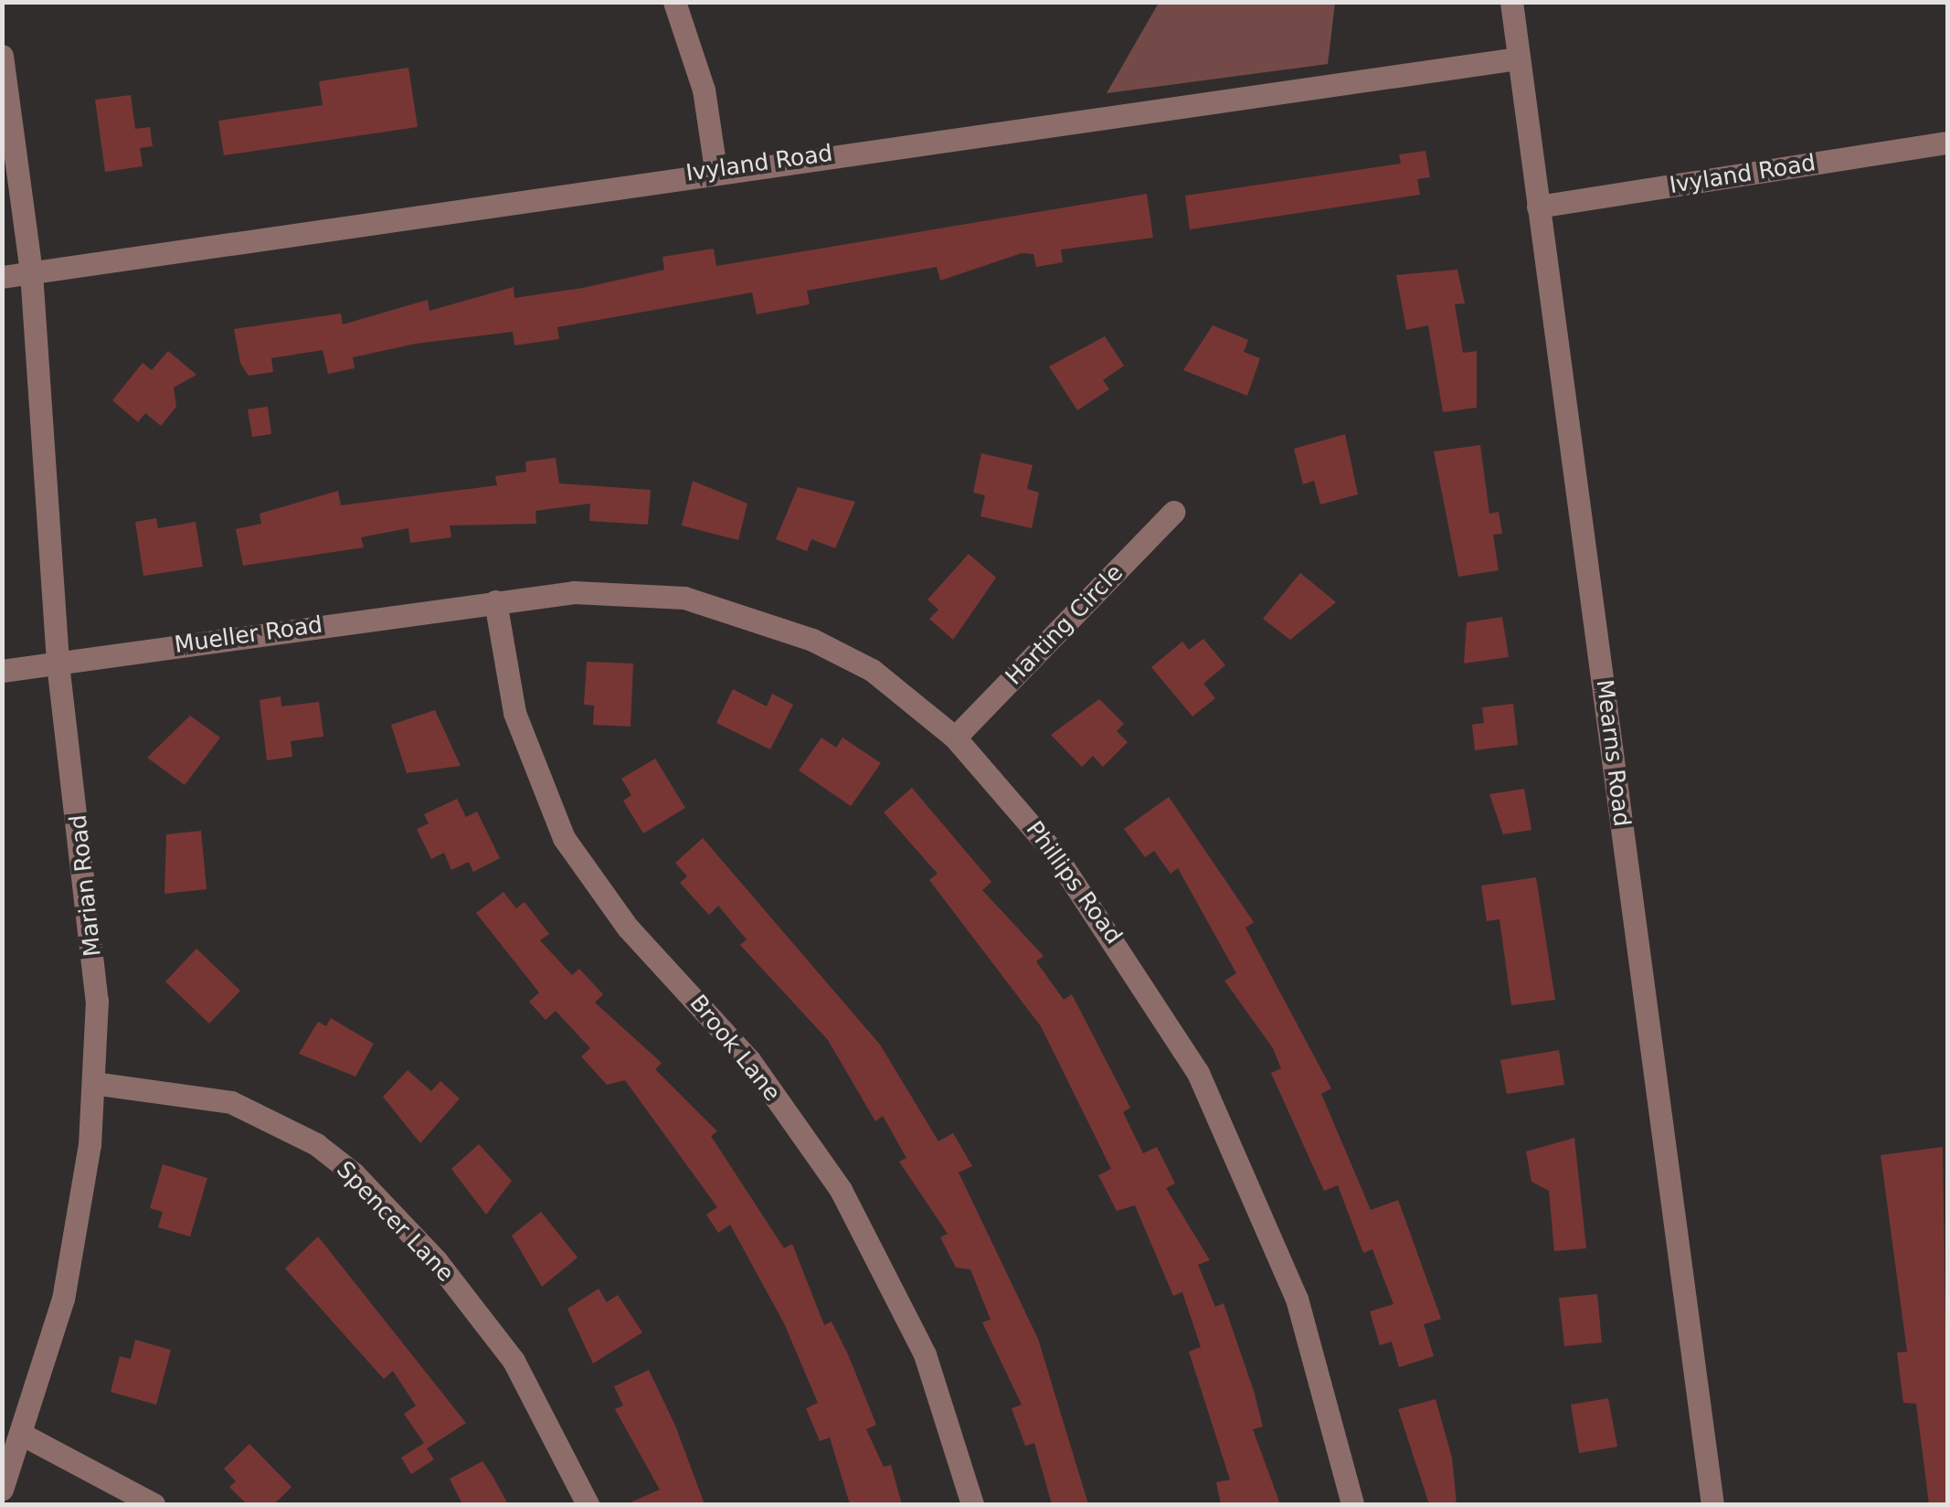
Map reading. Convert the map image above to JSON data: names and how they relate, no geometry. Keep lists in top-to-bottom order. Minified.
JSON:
{"streets":{"street":["Ivyland Road","Harting Circle","Mueller Road","Mearns Road","Phillips Road","Marian Road","Brook Lane","Spencer Lane"]},"crossings":[["Ivyland Road","Mearns Road"],["Ivyland Road","Marian Road"],["Harting Circle","Phillips Road"],["Mueller Road","Phillips Road"],["Mueller Road","Marian Road"],["Mueller Road","Brook Lane"],["Phillips Road","Brook Lane"],["Marian Road","Spencer Lane"]]}
